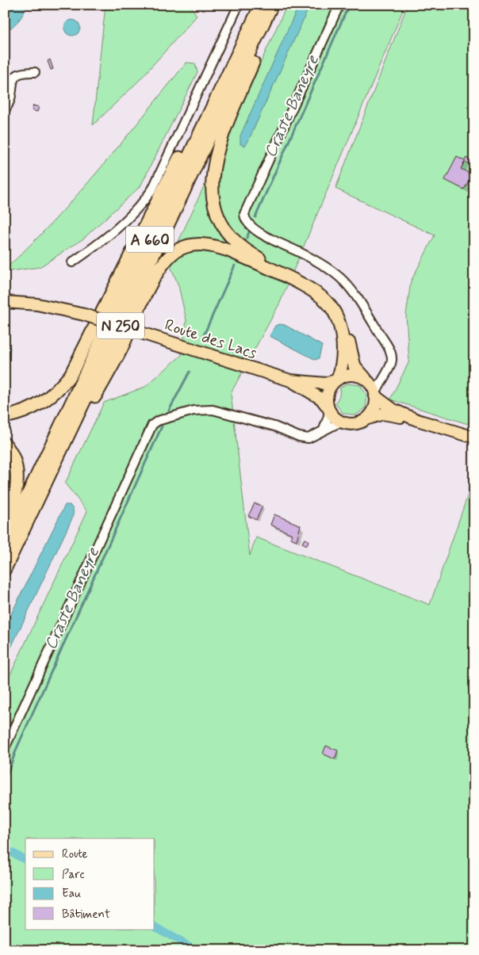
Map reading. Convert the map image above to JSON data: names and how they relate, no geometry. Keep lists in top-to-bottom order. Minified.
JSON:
{"streets":{"highway":["A 660","N 250"],"main road":["Route des Lacs"]},"water":["Craste Baneyre"],"legend":["Route","Parc","Eau","Bâtiment"]}
